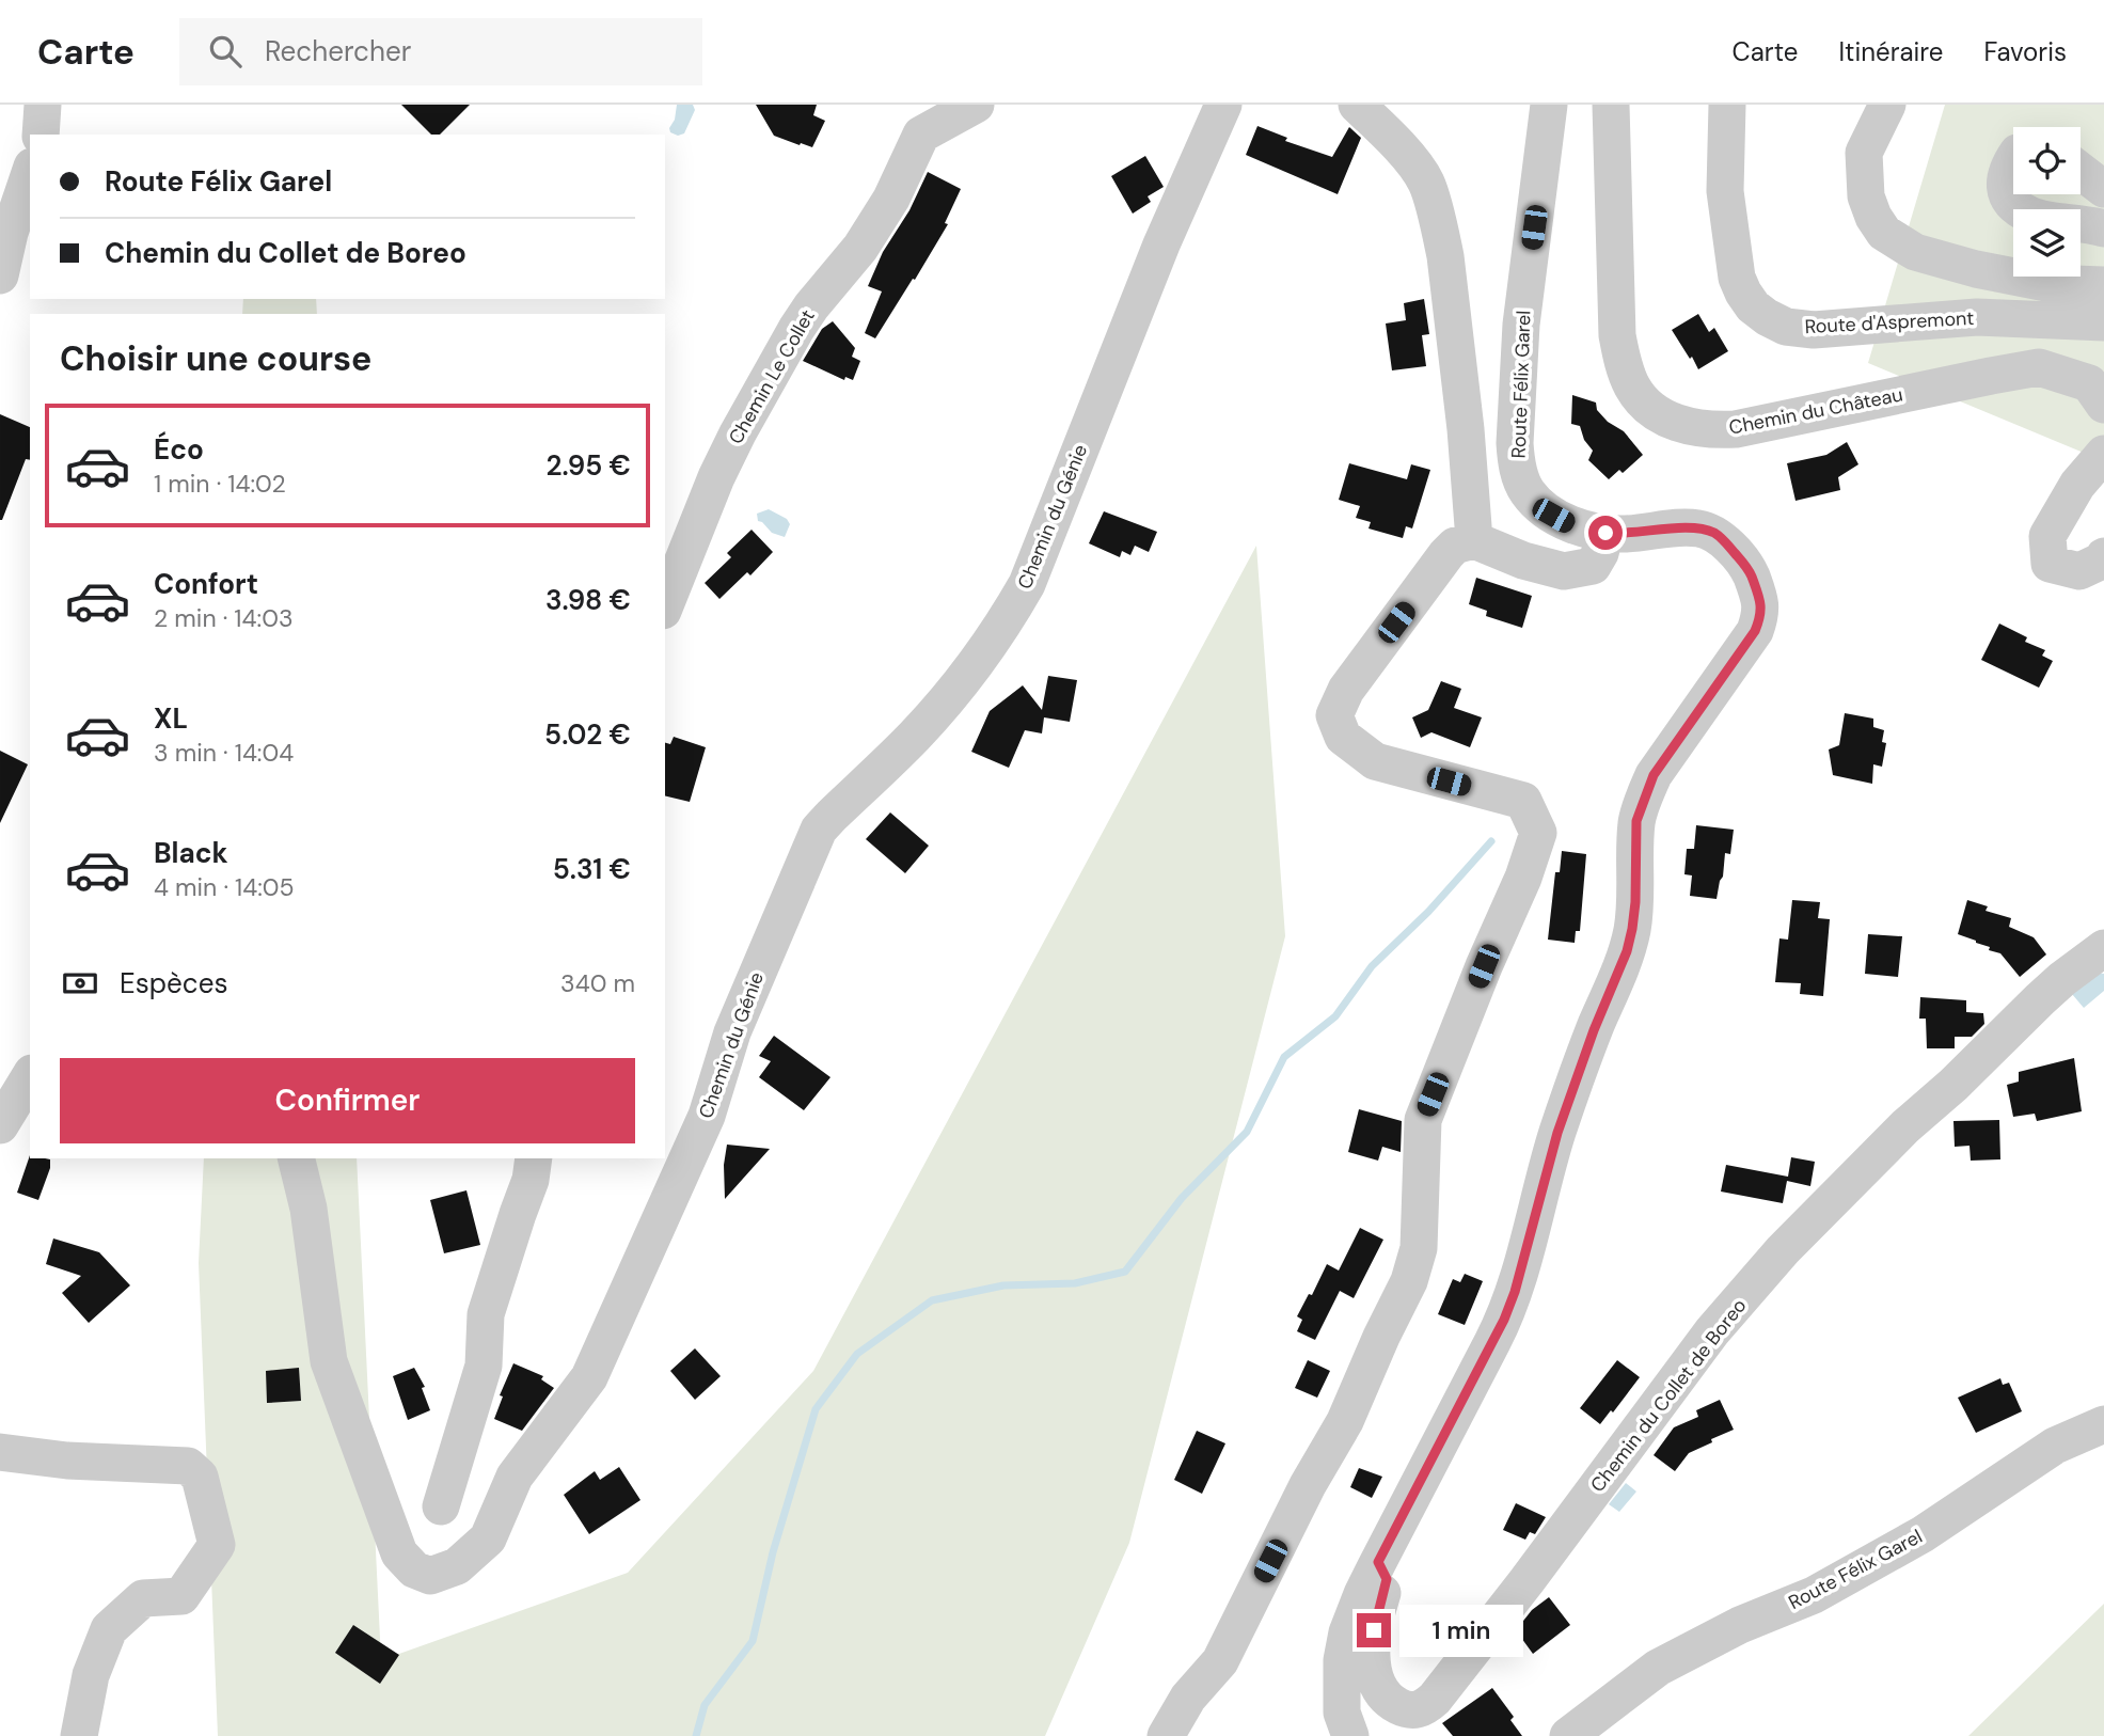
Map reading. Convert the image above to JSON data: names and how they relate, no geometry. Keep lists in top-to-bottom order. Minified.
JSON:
{"streets":{"street":["Route d'Aspremont","Chemin Le Collet","Route Félix Garel","Chemin du Château","Chemin du Génie","Chemin du Collet de Boreo"]},"crossings":[["Route Félix Garel","Chemin du Collet de Boreo"]],"page":{"header":"Carte","search":"Rechercher","nav":["Carte","Itinéraire","Favoris"],"banner":["Route Félix Garel","Chemin du Collet de Boreo"],"heading":"Choisir une course","list":[{"name":"Éco","note":"1 min · 14:02","value":"2.95 €"},{"name":"Confort","note":"2 min · 14:03","value":"3.98 €"},{"name":"XL","note":"3 min · 14:04","value":"5.02 €"},{"name":"Black","note":"4 min · 14:05","value":"5.31 €"}],"pay":["Espèces","340 m"],"buttons":"Confirmer","bubble":"1 min"}}
